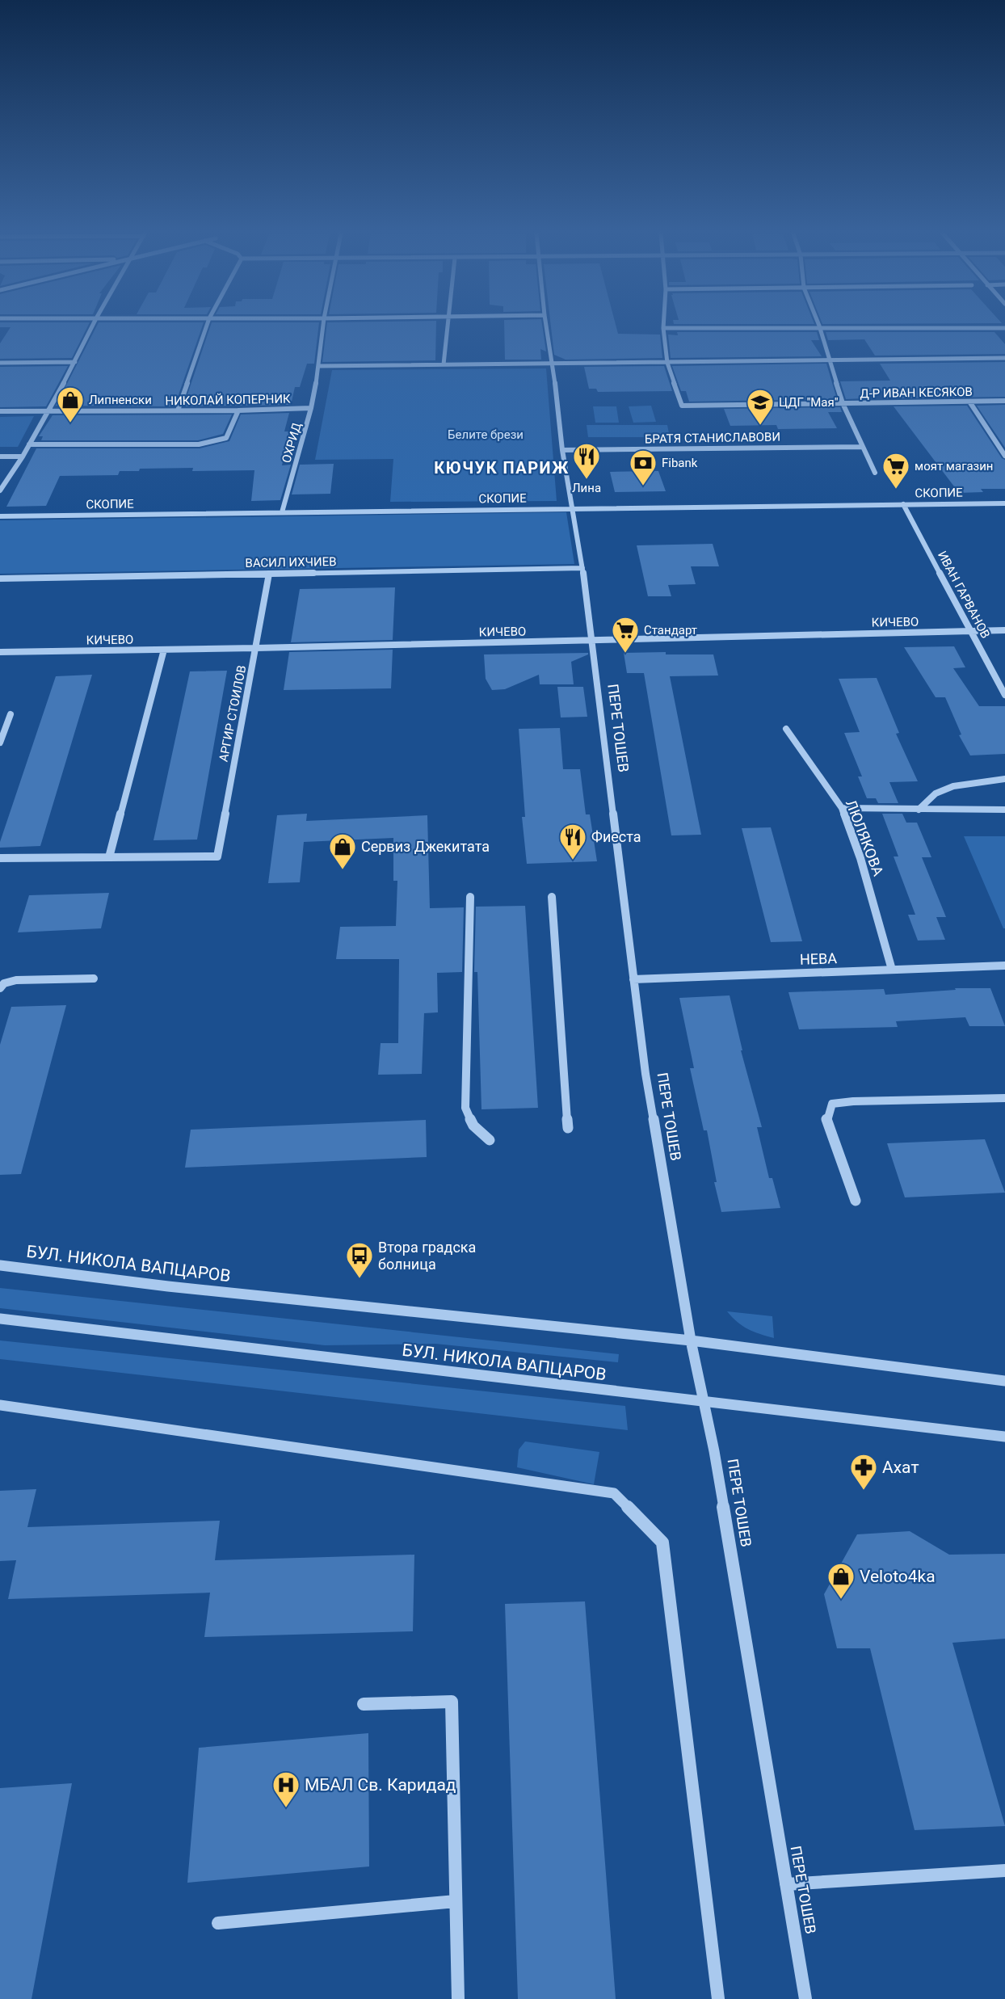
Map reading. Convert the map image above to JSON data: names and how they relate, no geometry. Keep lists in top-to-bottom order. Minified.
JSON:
{"streets":{"street":["Д-Р ИВАН КЕСЯКОВ","НИКОЛАЙ КОПЕРНИК","БРАТЯ СТАНИСЛАВОВИ","ОХРИД","СКОПИЕ","ВАСИЛ ИХЧИЕВ","ИВАН ГАРВАНОВ","КИЧЕВО","АРГИР СТОИЛОВ","ПЕРЕ ТОШЕВ","ЛЮЛЯКОВА","НЕВА","БУЛ. НИКОЛА ВАПЦАРОВ"]},"crossings":[["НИКОЛАЙ КОПЕРНИК","ОХРИД"],["БРАТЯ СТАНИСЛАВОВИ","ПЕРЕ ТОШЕВ"],["ОХРИД","СКОПИЕ"],["СКОПИЕ","ИВАН ГАРВАНОВ"],["СКОПИЕ","ПЕРЕ ТОШЕВ"],["ВАСИЛ ИХЧИЕВ","АРГИР СТОИЛОВ"],["ВАСИЛ ИХЧИЕВ","ПЕРЕ ТОШЕВ"],["ИВАН ГАРВАНОВ","КИЧЕВО"],["КИЧЕВО","АРГИР СТОИЛОВ"],["КИЧЕВО","ПЕРЕ ТОШЕВ"],["ПЕРЕ ТОШЕВ","НЕВА"],["ПЕРЕ ТОШЕВ","БУЛ. НИКОЛА ВАПЦАРОВ"],["ЛЮЛЯКОВА","НЕВА"]],"districts":["КЮЧУК ПАРИЖ"],"parks":["Белите брези"],"places":{"shop":["Липненски","Сервиз Джекитата","Veloto4ka"],"school or university":["ЦДГ \"Мая\""],"restaurant":["Лина","Фиеста"],"bank":["Fibank"],"supermarket":["моят магазин","Стандарт"],"bus stop":["Втора градска болница"],"pharmacy":["Ахат"],"hospital":["МБАЛ Св. Каридад"]}}
